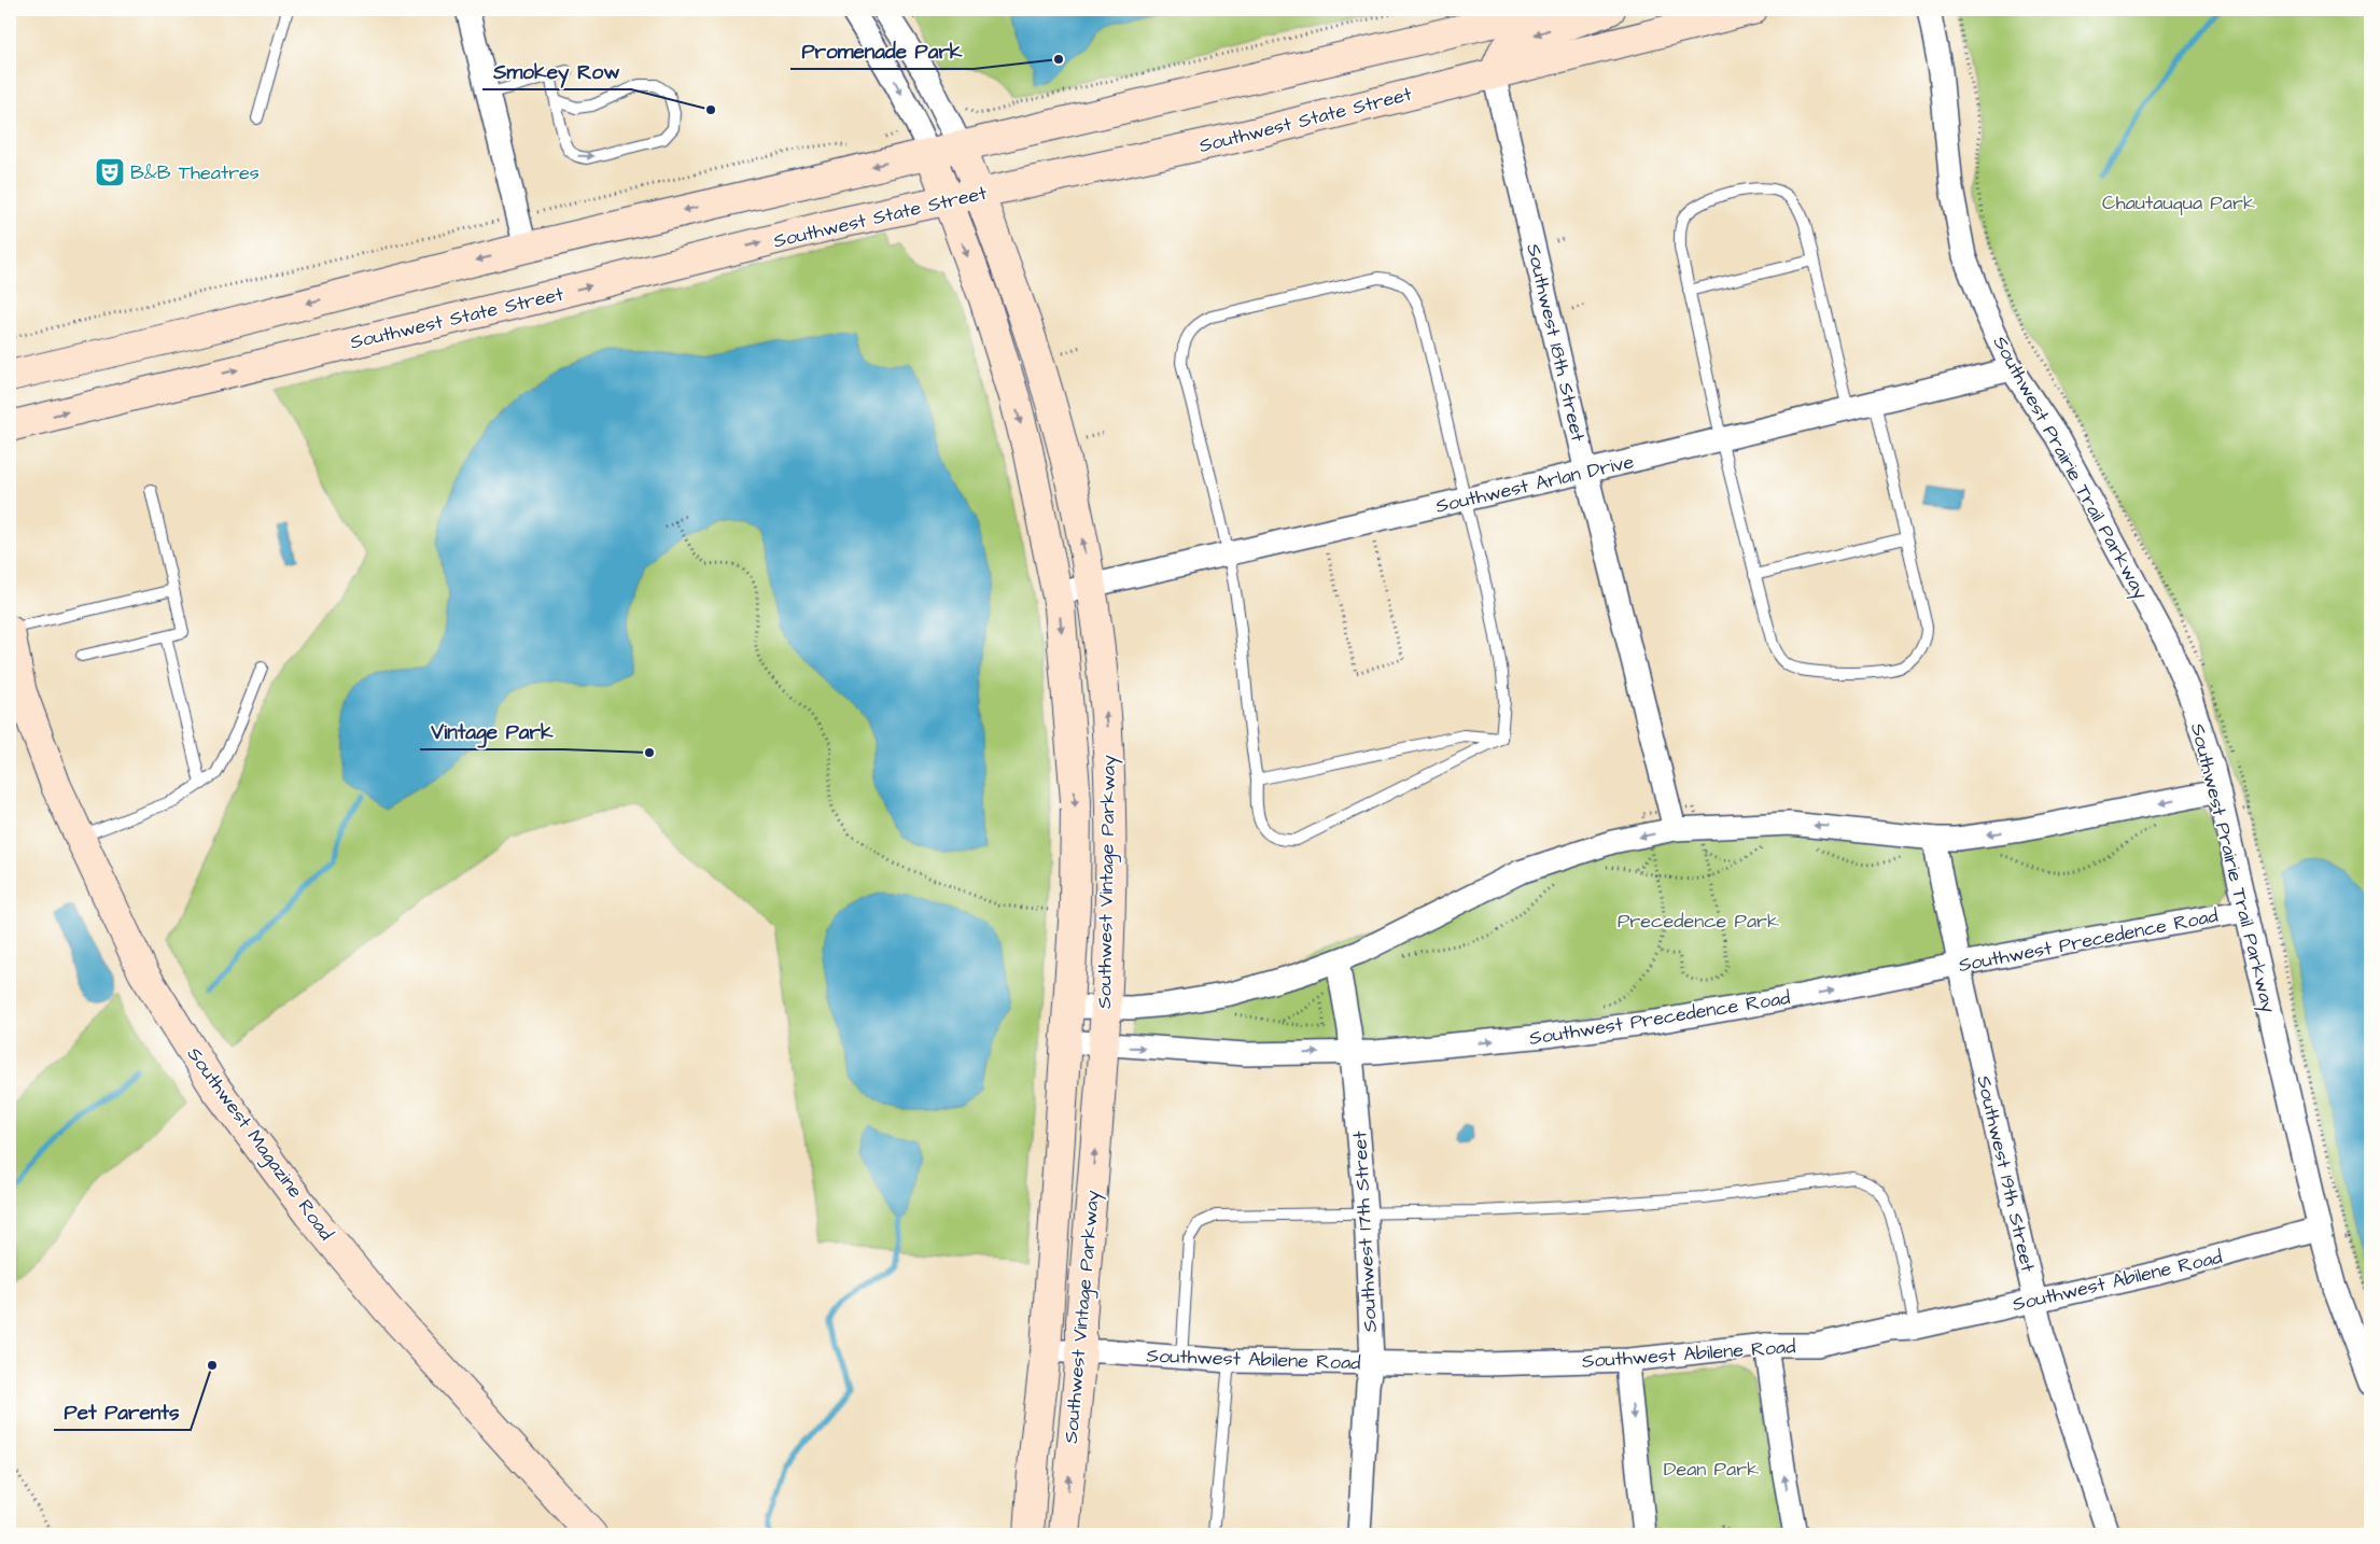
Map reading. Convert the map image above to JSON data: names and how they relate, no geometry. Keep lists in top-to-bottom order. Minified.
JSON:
{"streets":{"street":["Southwest State Street","Southwest 18th Street","Southwest Prairie Trail Parkway","Southwest Arlan Drive","Southwest Vintage Parkway","Southwest Precedence Road","Southwest Magazine Road","Southwest 19th Street","Southwest 17th Street","Southwest Abilene Road"]},"crossings":[["Southwest State Street","Southwest 18th Street"],["Southwest State Street","Southwest Vintage Parkway"],["Southwest 18th Street","Southwest Arlan Drive"],["Southwest Prairie Trail Parkway","Southwest Arlan Drive"],["Southwest Prairie Trail Parkway","Southwest Precedence Road"],["Southwest Prairie Trail Parkway","Southwest Abilene Road"],["Southwest Arlan Drive","Southwest Vintage Parkway"],["Southwest Vintage Parkway","Southwest Precedence Road"],["Southwest Vintage Parkway","Southwest Abilene Road"],["Southwest Precedence Road","Southwest 19th Street"],["Southwest Precedence Road","Southwest 17th Street"],["Southwest 19th Street","Southwest Abilene Road"],["Southwest 17th Street","Southwest Abilene Road"]],"parks":["Chautauqua Park","Precedence Park","Dean Park"],"places":{"other":["Promenade Park","Smokey Row","Vintage Park","Pet Parents"],"theatre":["B&B Theatres"]}}
